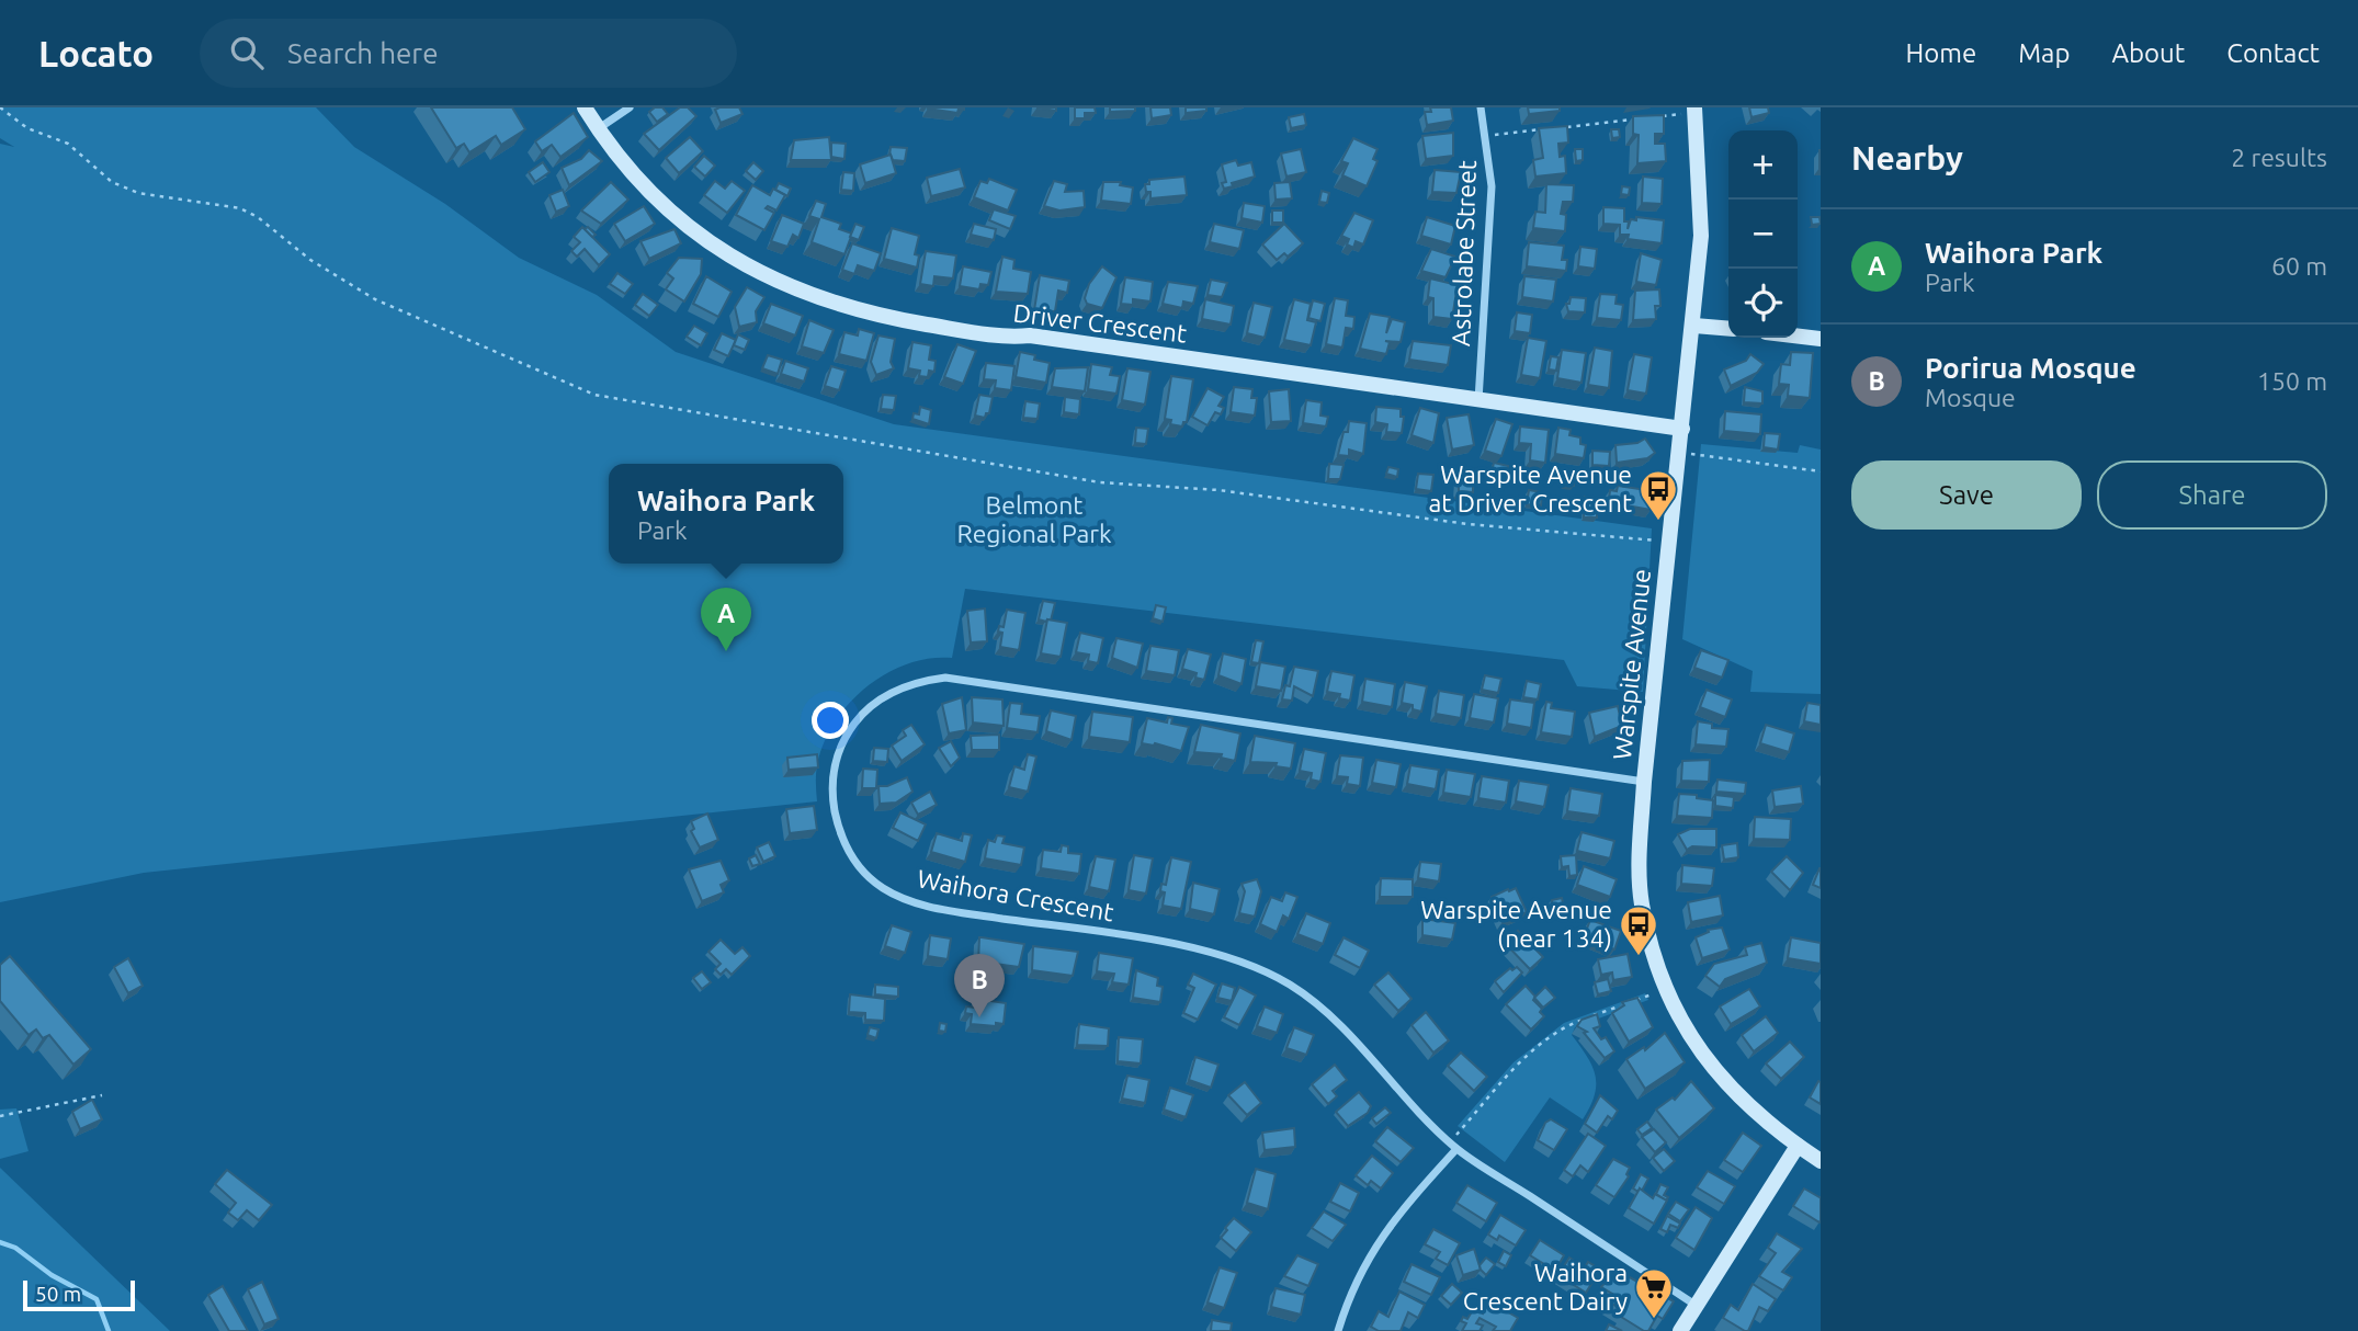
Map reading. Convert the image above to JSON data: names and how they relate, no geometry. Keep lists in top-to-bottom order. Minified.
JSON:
{"streets":{"street":["Astrolabe Street","Driver Crescent","Warspite Avenue","Waihora Crescent"]},"crossings":[["Astrolabe Street","Driver Crescent"],["Driver Crescent","Warspite Avenue"],["Warspite Avenue","Waihora Crescent"]],"parks":["Belmont Regional Park"],"places":{"bus stop":["Warspite Avenue at Driver Crescent","Warspite Avenue (near 134)"],"supermarket":["Waihora Crescent Dairy"]},"scale_bar":"50 m","page":{"header":"Locato","search":"Search here","nav":["Home","Map","About","Contact"],"heading":["Nearby","2 results"],"map_buttons":["+","−"],"list":[{"mark":"A","name":"Waihora Park","note":"Park","value":"60 m"},{"mark":"B","name":"Porirua Mosque","note":"Mosque","value":"150 m"}],"buttons":["Save","Share"],"popup":["Waihora Park","Park"],"pins":["A","B"],"scale":"50 m"}}
